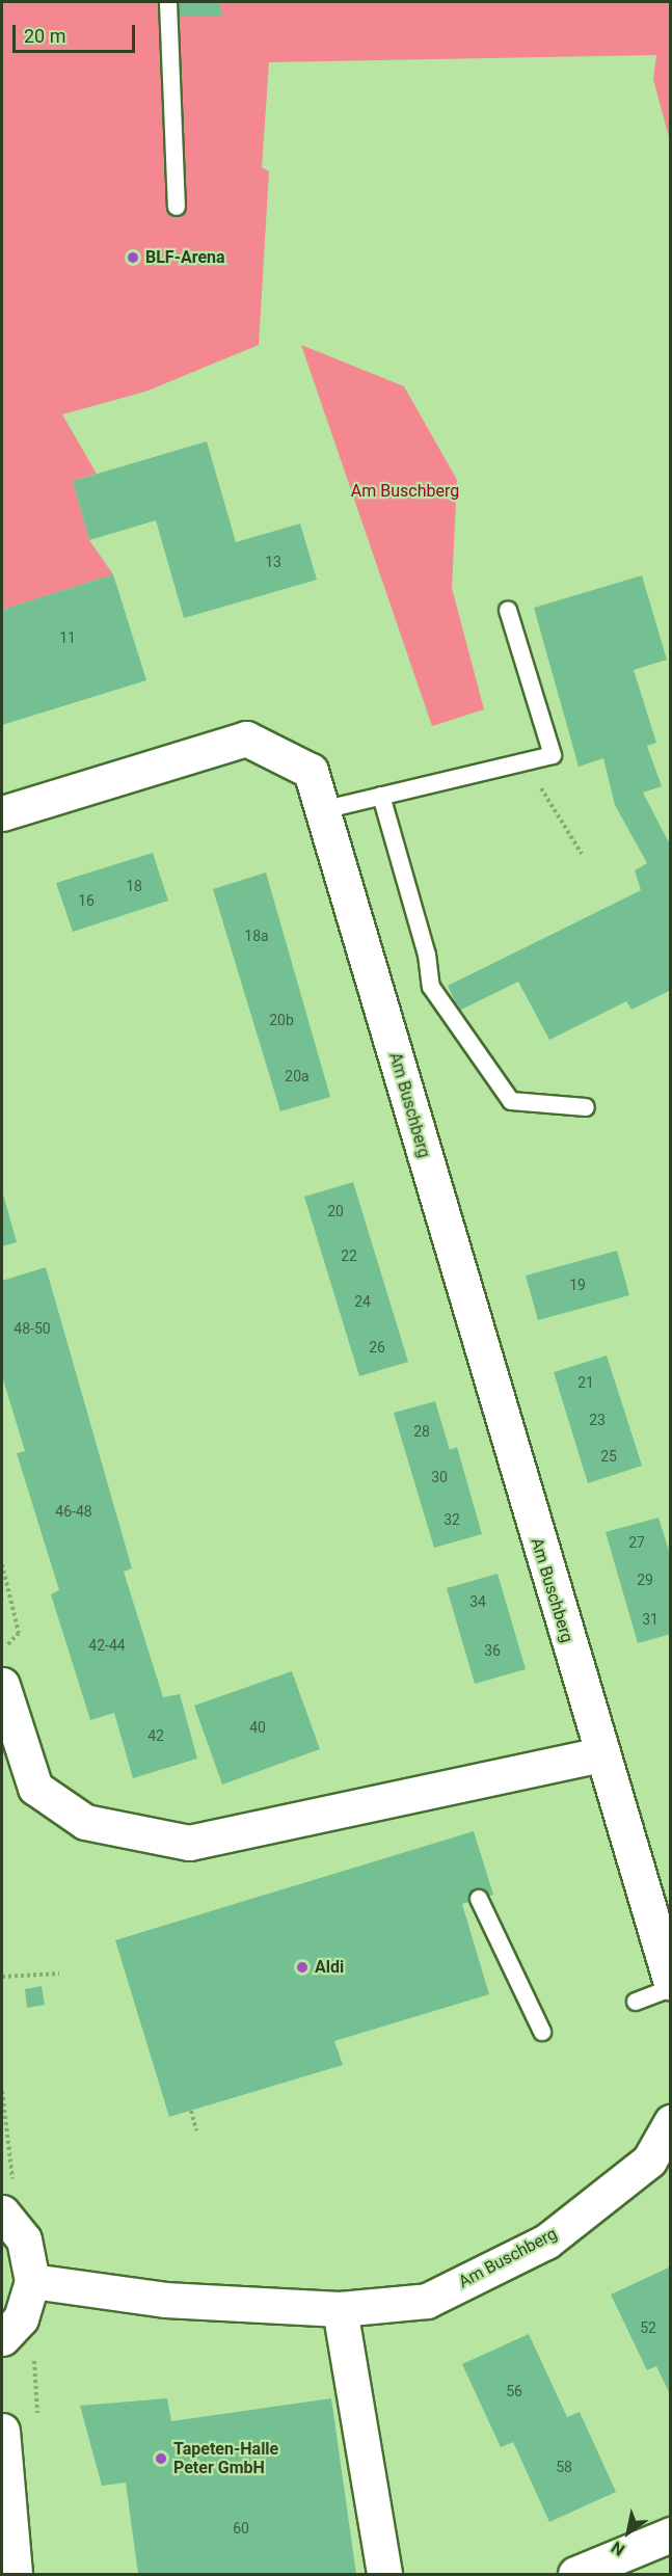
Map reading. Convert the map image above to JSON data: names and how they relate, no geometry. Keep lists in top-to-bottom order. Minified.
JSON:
{"streets":{"street":["Am Buschberg"]},"parks":["Am Buschberg"],"places":["BLF-Arena","Aldi","Tapeten-Halle Peter GmbH"],"house_numbers":["13","11","18","16","18a","20b","20a","20","22","19","24","48-50","26","21","23","28","25","30","46-48","32","27","29","34","31","42-44","36","40","42","52","56","58","60"],"scale_bar":"20 m","north":"bottom left"}
